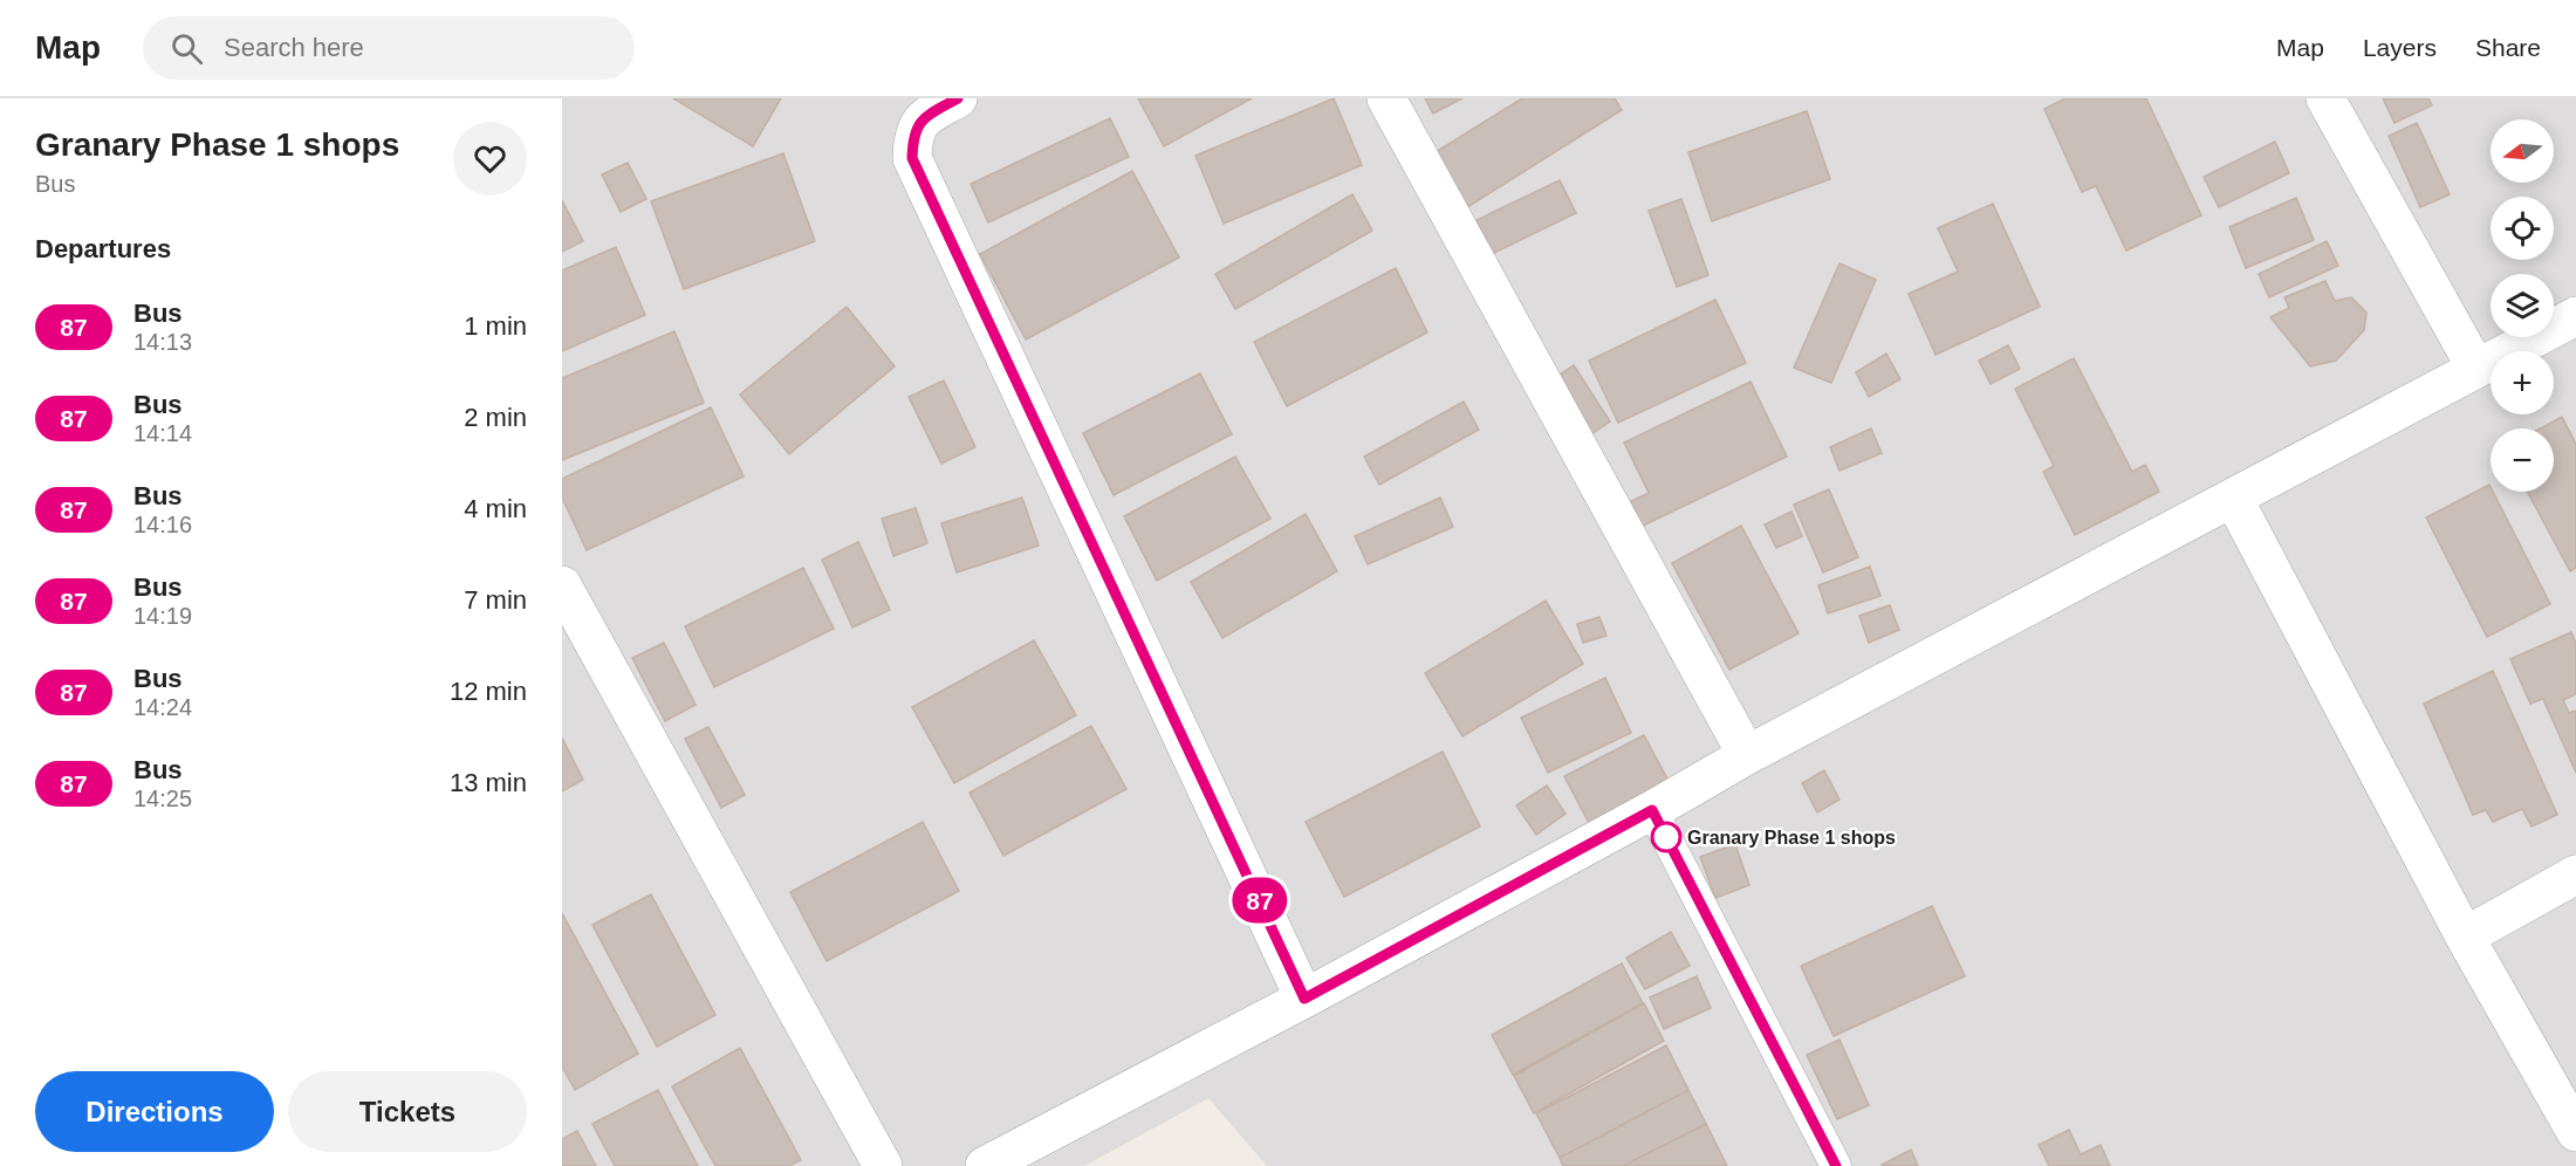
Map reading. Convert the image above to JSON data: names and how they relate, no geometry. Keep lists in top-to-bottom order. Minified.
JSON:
{"places":["Granary Phase 1 shops"],"lines":["bus line 87"],"north":"left","page":{"header":"Map","search":"Search here","nav":["Map","Layers","Share"],"heading":[["Granary Phase 1 shops","Bus"],"Departures"],"on_map":"87","map_buttons":["+","−"],"list":[{"mark":"87","name":"Bus","note":"14:13","value":"1 min"},{"mark":"87","name":"Bus","note":"14:14","value":"2 min"},{"mark":"87","name":"Bus","note":"14:16","value":"4 min"},{"mark":"87","name":"Bus","note":"14:19","value":"7 min"},{"mark":"87","name":"Bus","note":"14:24","value":"12 min"},{"mark":"87","name":"Bus","note":"14:25","value":"13 min"}],"buttons":["Directions","Tickets"]}}
